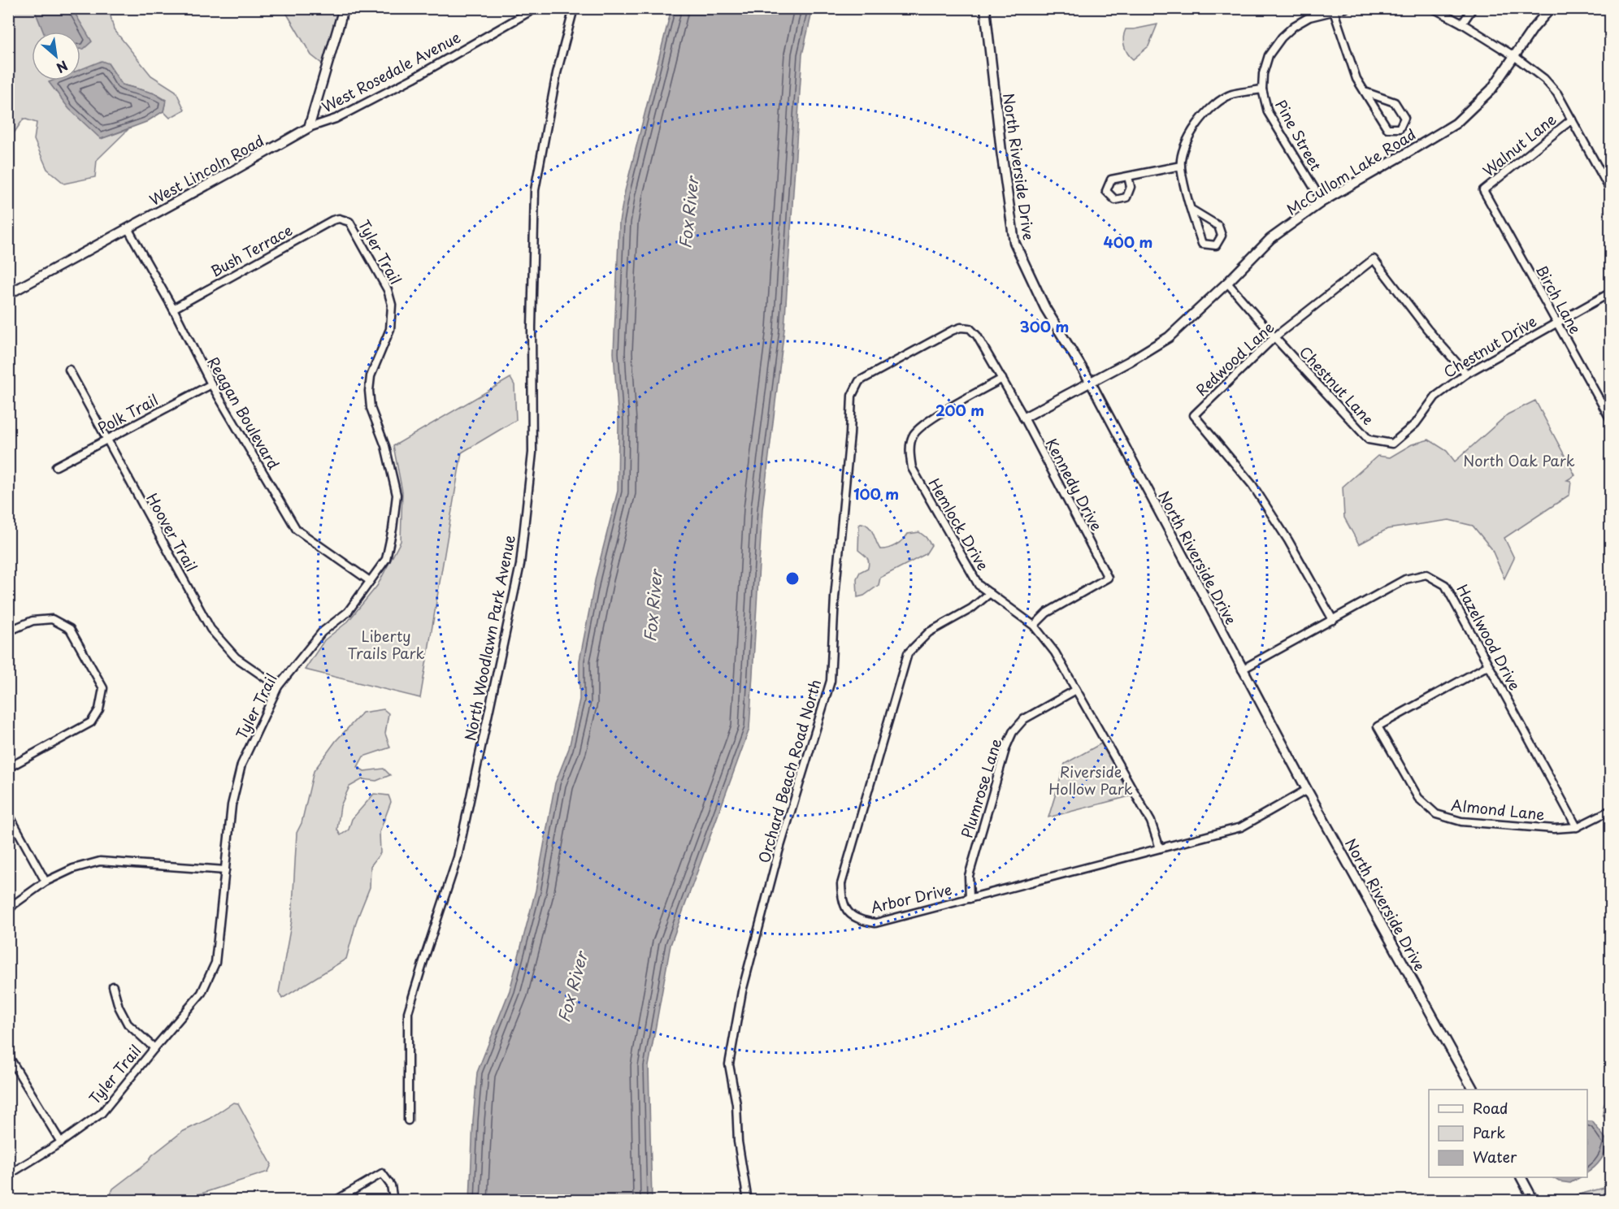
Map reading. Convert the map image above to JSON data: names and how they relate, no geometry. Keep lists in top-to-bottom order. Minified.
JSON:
{"streets":{"street":["West Rosedale Avenue","Pine Street","Walnut Lane","North Riverside Drive","West Lincoln Road","McCullom Lake Road","Bush Terrace","Tyler Trail","Birch Lane","Chestnut Drive","Redwood Lane","Chestnut Lane","Reagan Boulevard","Polk Trail","Kennedy Drive","Hemlock Drive","Hoover Trail","Hazelwood Drive","North Woodlawn Park Avenue","Orchard Beach Road North","Plumrose Lane","Almond Lane","Arbor Drive"]},"crossings":[["West Rosedale Avenue","West Lincoln Road"],["Pine Street","McCullom Lake Road"],["Walnut Lane","Birch Lane"],["North Riverside Drive","McCullom Lake Road"],["North Riverside Drive","Hazelwood Drive"],["North Riverside Drive","Arbor Drive"],["West Lincoln Road","Reagan Boulevard"],["McCullom Lake Road","Chestnut Lane"],["McCullom Lake Road","Kennedy Drive"],["Bush Terrace","Tyler Trail"],["Bush Terrace","Reagan Boulevard"],["Tyler Trail","Reagan Boulevard"],["Tyler Trail","Hoover Trail"],["Birch Lane","Chestnut Drive"],["Chestnut Drive","Redwood Lane"],["Chestnut Drive","Chestnut Lane"],["Redwood Lane","Chestnut Lane"],["Redwood Lane","Hazelwood Drive"],["Reagan Boulevard","Polk Trail"],["Polk Trail","Hoover Trail"],["Kennedy Drive","Hemlock Drive"],["Kennedy Drive","Orchard Beach Road North"],["Hemlock Drive","Plumrose Lane"],["Hemlock Drive","Arbor Drive"],["Hazelwood Drive","Almond Lane"],["Plumrose Lane","Arbor Drive"]],"water":["Fox River"],"parks":["North Oak Park","Liberty Trails Park","Riverside Hollow Park"],"legend":["Road","Park","Water"],"north":"bottom right","rings":["400 m","300 m","200 m","100 m"]}
